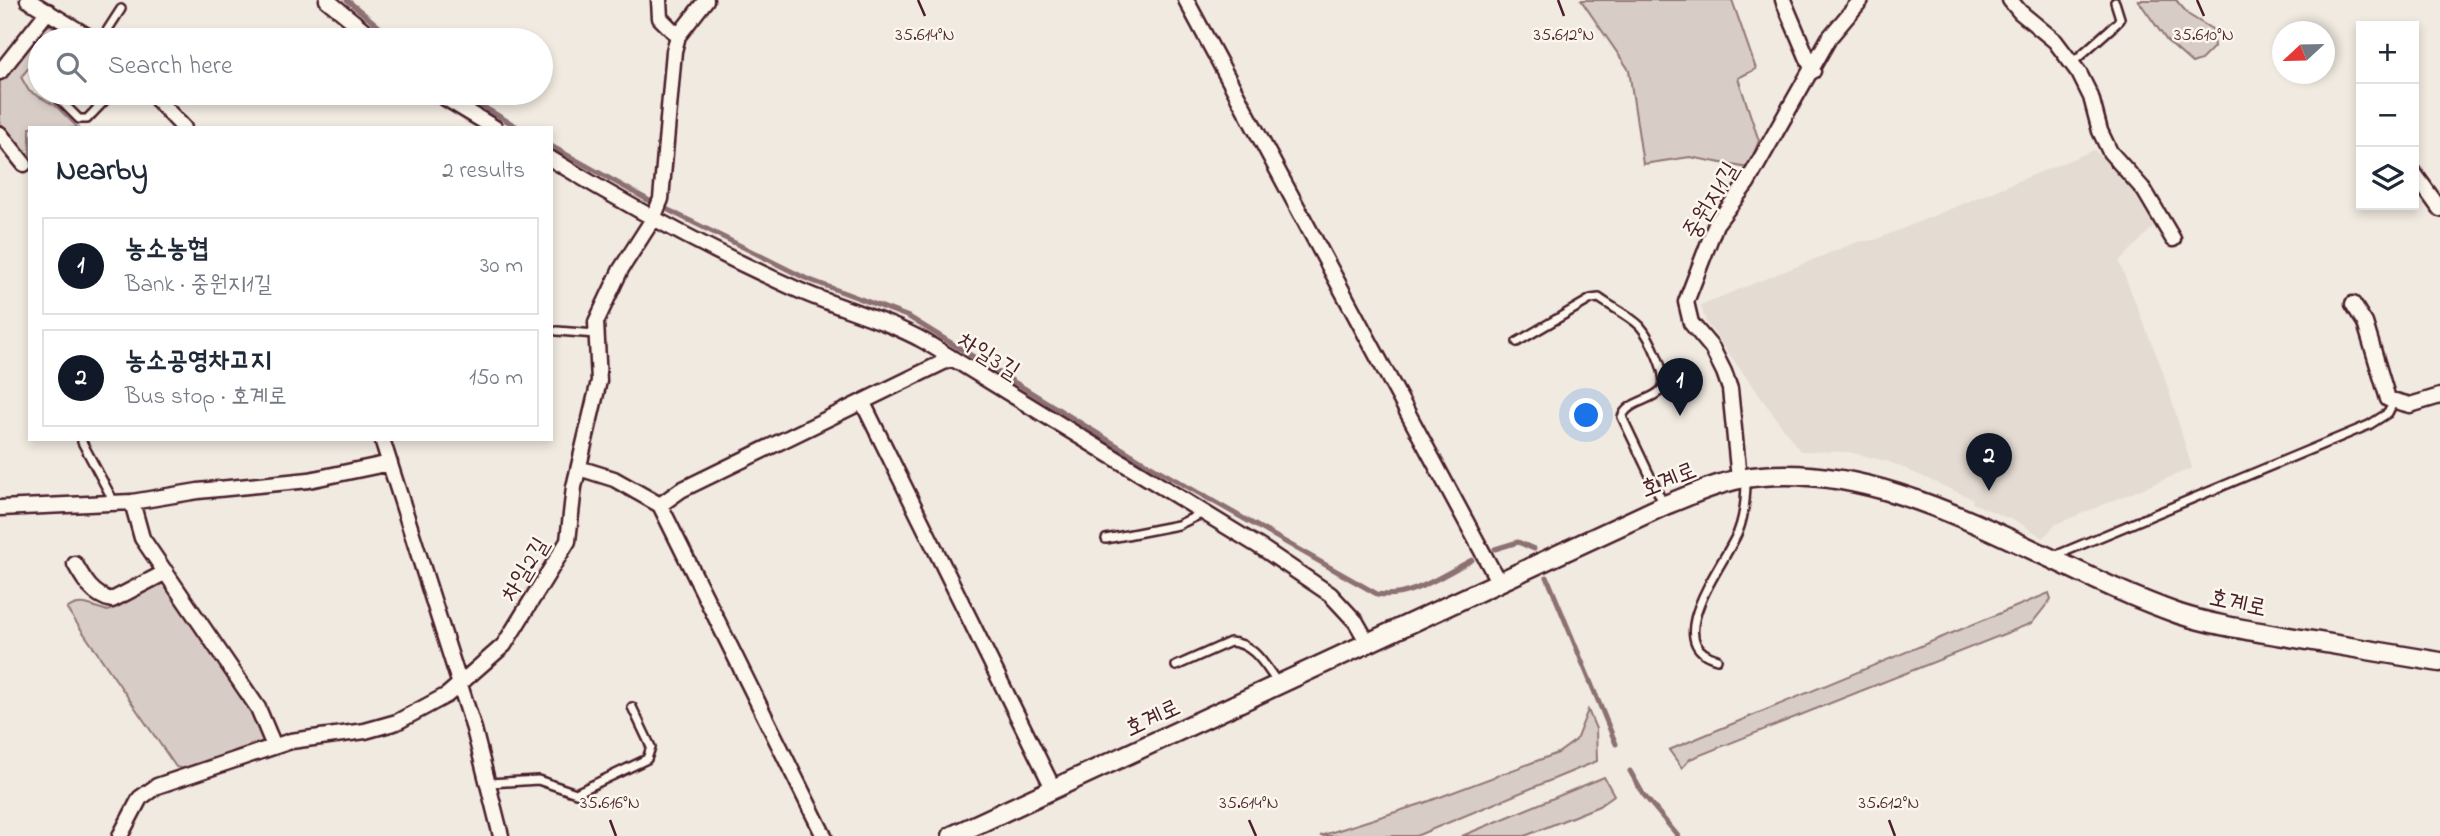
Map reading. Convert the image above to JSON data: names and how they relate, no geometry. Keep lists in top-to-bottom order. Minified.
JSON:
{"streets":{"street":["중원지1길","차일3길","호계로","차일2길"]},"crossings":[["중원지1길","호계로"],["차일3길","호계로"],["차일3길","차일2길"]],"north":"left","page":{"map_buttons":["+","−"],"search":"Search here","heading":["Nearby","2 results"],"list":[{"mark":"1","name":"농소농협","note":"Bank · 중원지1길","value":"30 m"},{"mark":"2","name":"농소공영차고지","note":"Bus stop · 호계로","value":"150 m"}],"pins":["1","2"]},"coordinates":["35.614°N","35.612°N","35.610°N","35.616°N"]}
